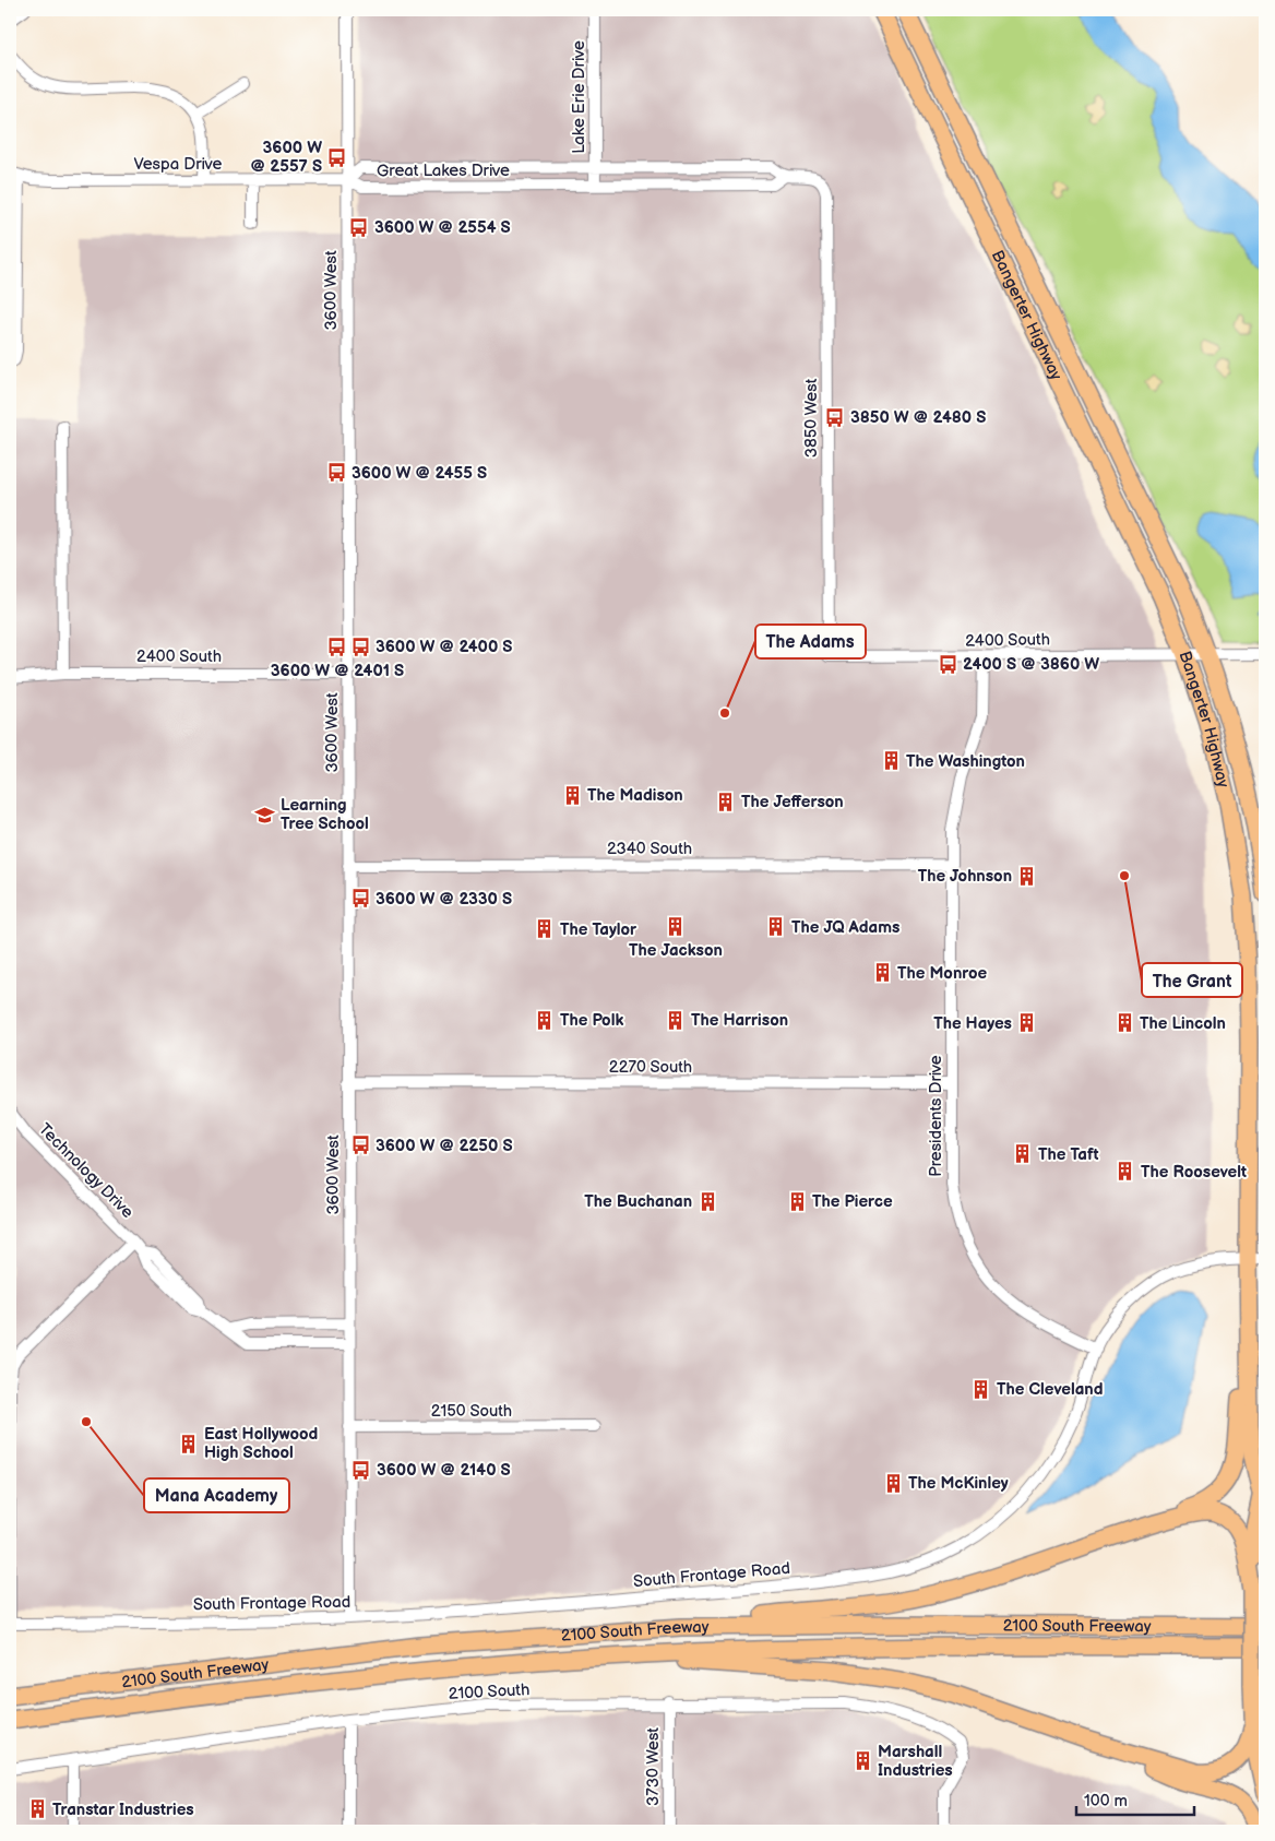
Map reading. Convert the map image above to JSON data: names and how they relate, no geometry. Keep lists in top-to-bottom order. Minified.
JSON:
{"streets":{"highway":["Bangerter Highway","2100 South Freeway"],"street":["Lake Erie Drive","Vespa Drive","Great Lakes Drive","3600 West","3850 West","2400 South","2340 South","2270 South","Presidents Drive","Technology Drive","2150 South","South Frontage Road","2100 South","3730 West"]},"crossings":[["Lake Erie Drive","Great Lakes Drive"],["Vespa Drive","Great Lakes Drive"],["Vespa Drive","3600 West"],["Great Lakes Drive","3600 West"],["Great Lakes Drive","3850 West"],["3600 West","2400 South"],["3600 West","2340 South"],["3600 West","2270 South"],["3600 West","Technology Drive"],["3600 West","2150 South"],["3600 West","South Frontage Road"],["Bangerter Highway","2400 South"],["Bangerter Highway","South Frontage Road"],["3850 West","2400 South"],["2400 South","Presidents Drive"],["2340 South","Presidents Drive"],["2270 South","Presidents Drive"],["Presidents Drive","South Frontage Road"],["2100 South","3730 West"]],"places":{"bus stop":["3600 W @ 2557 S","3600 W @ 2554 S","3850 W @ 2480 S","3600 W @ 2455 S","3600 W @ 2400 S","3600 W @ 2401 S","2400 S @ 3860 W","3600 W @ 2330 S","3600 W @ 2250 S","3600 W @ 2140 S"],"other":["The Adams","The Grant","Mana Academy"],"building":["The Washington","The Madison","The Jefferson","The Johnson","The Jackson","The JQ Adams","The Taylor","The Monroe","The Polk","The Harrison","The Hayes","The Lincoln","The Taft","The Roosevelt","The Buchanan","The Pierce","The Cleveland","East Hollywood High School","The McKinley","Marshall Industries","Transtar Industries"],"school or university":["Learning Tree School"]},"scale_bar":"100 m"}
